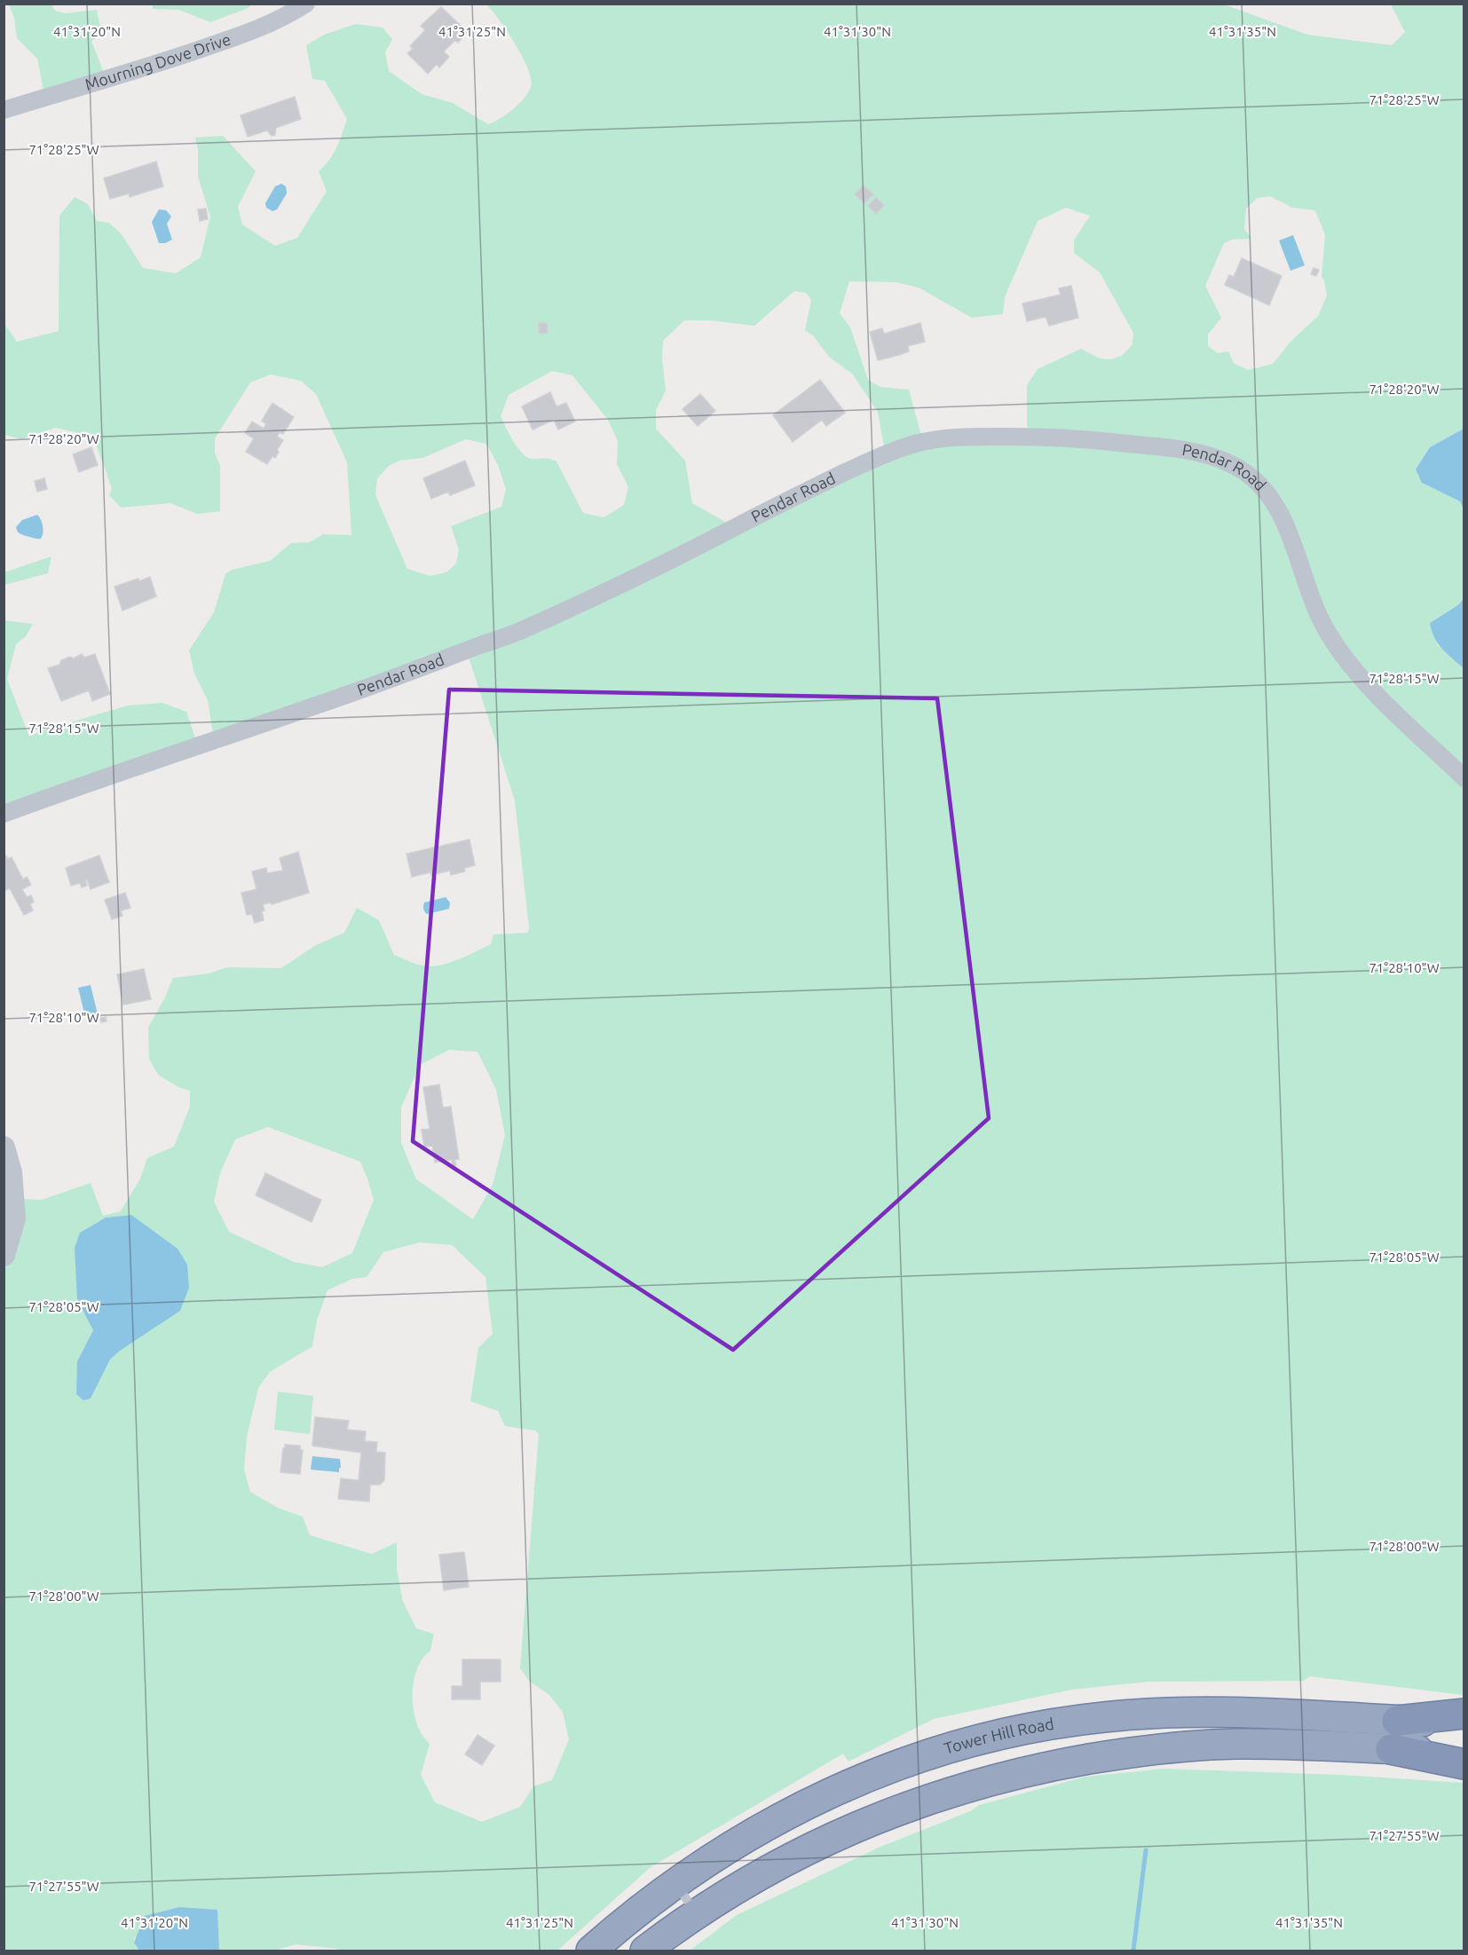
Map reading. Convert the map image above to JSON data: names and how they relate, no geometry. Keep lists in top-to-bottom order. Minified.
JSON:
{"streets":{"highway":["Tower Hill Road"],"street":["Mourning Dove Drive","Pendar Road"]},"coordinates":["41°31'20\"N","41°31'25\"N","41°31'30\"N","41°31'35\"N","71°28'25\"W","71°28'20\"W","71°28'15\"W","71°28'10\"W","71°28'05\"W","71°28'00\"W","71°27'55\"W"]}
